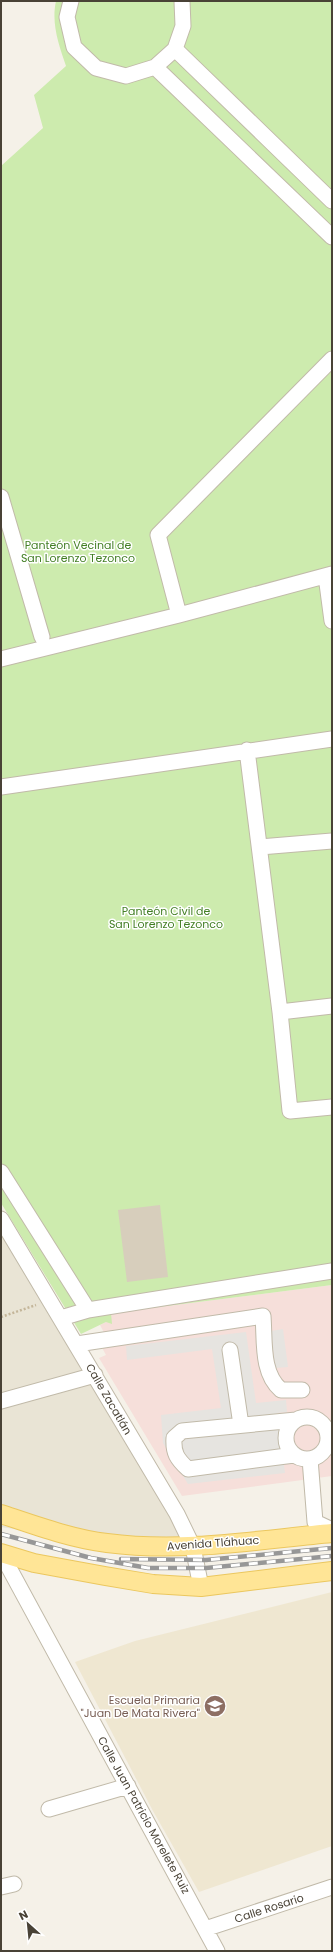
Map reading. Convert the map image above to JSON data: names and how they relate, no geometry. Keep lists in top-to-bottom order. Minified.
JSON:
{"streets":{"main road":["Avenida Tláhuac"],"street":["Calle Zacatlán","Calle Juan Patricio Morelete Ruiz","Calle Rosario"]},"crossings":[["Calle Zacatlán","Avenida Tláhuac"],["Calle Juan Patricio Morelete Ruiz","Calle Rosario"]],"parks":["Panteón Vecinal de San Lorenzo Tezonco","Panteón Civil de San Lorenzo Tezonco"],"places":{"school or university":["Escuela Primaria \"Juan De Mata Rivera\""]},"north":"top left"}
